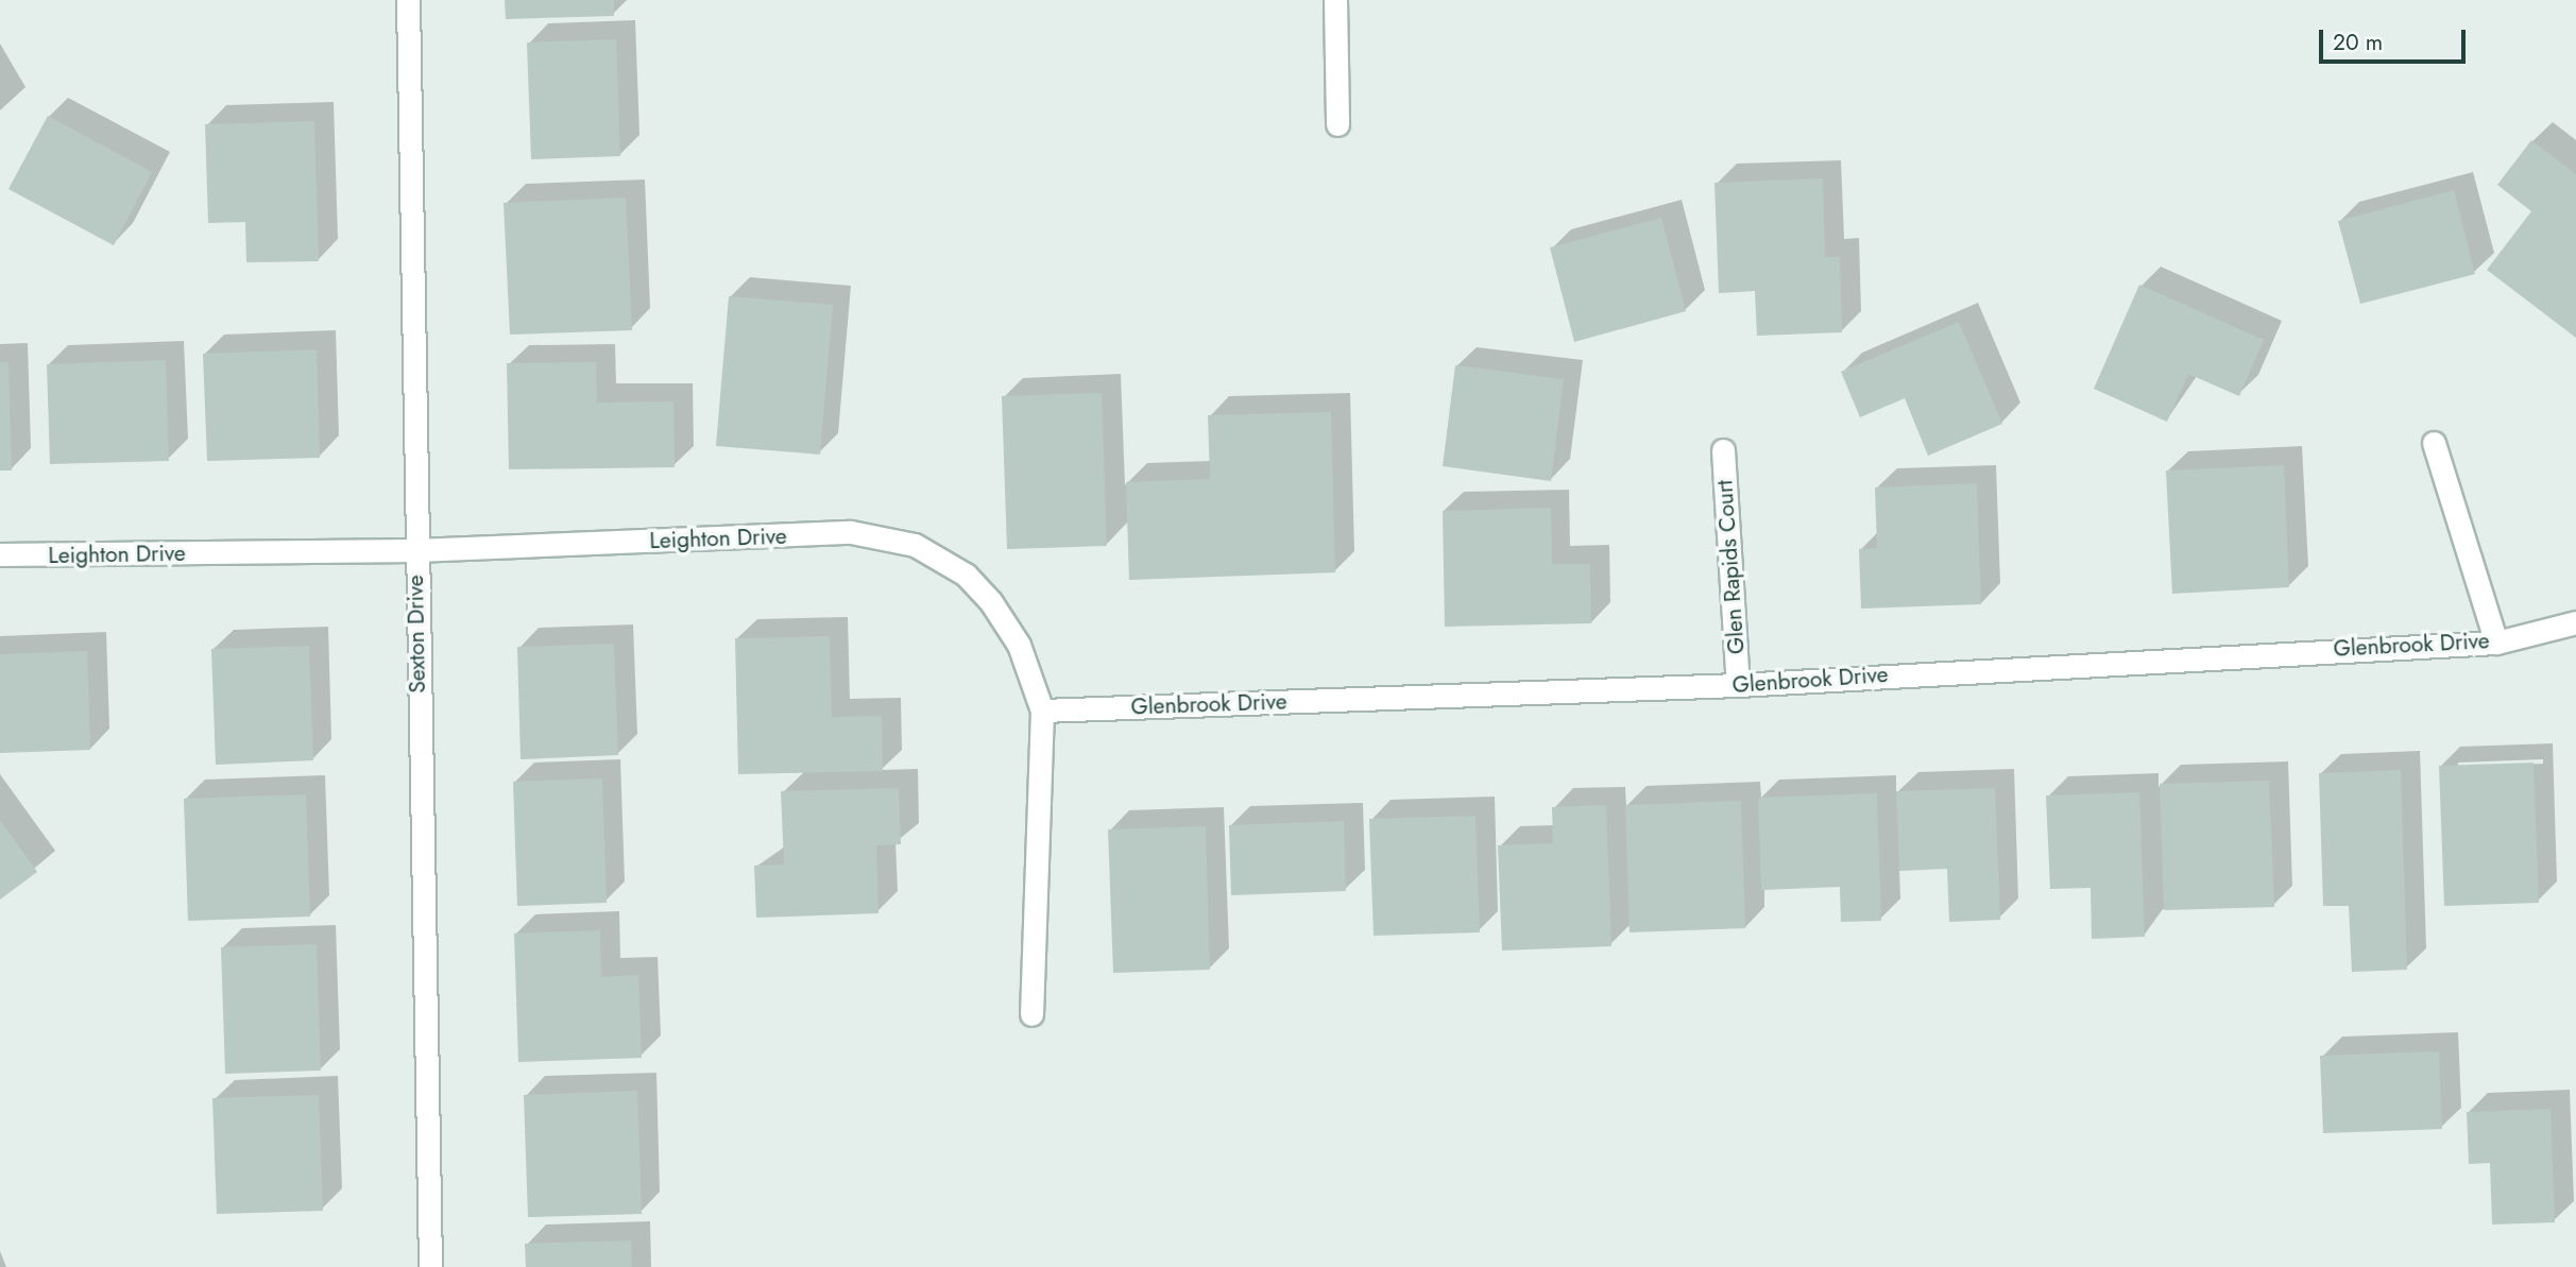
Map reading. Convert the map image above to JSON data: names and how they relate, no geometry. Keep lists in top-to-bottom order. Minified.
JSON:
{"streets":{"street":["Leighton Drive","Glen Rapids Court","Sexton Drive","Glenbrook Drive"]},"crossings":[["Leighton Drive","Sexton Drive"],["Leighton Drive","Glenbrook Drive"],["Glen Rapids Court","Glenbrook Drive"]],"scale_bar":"20 m"}
